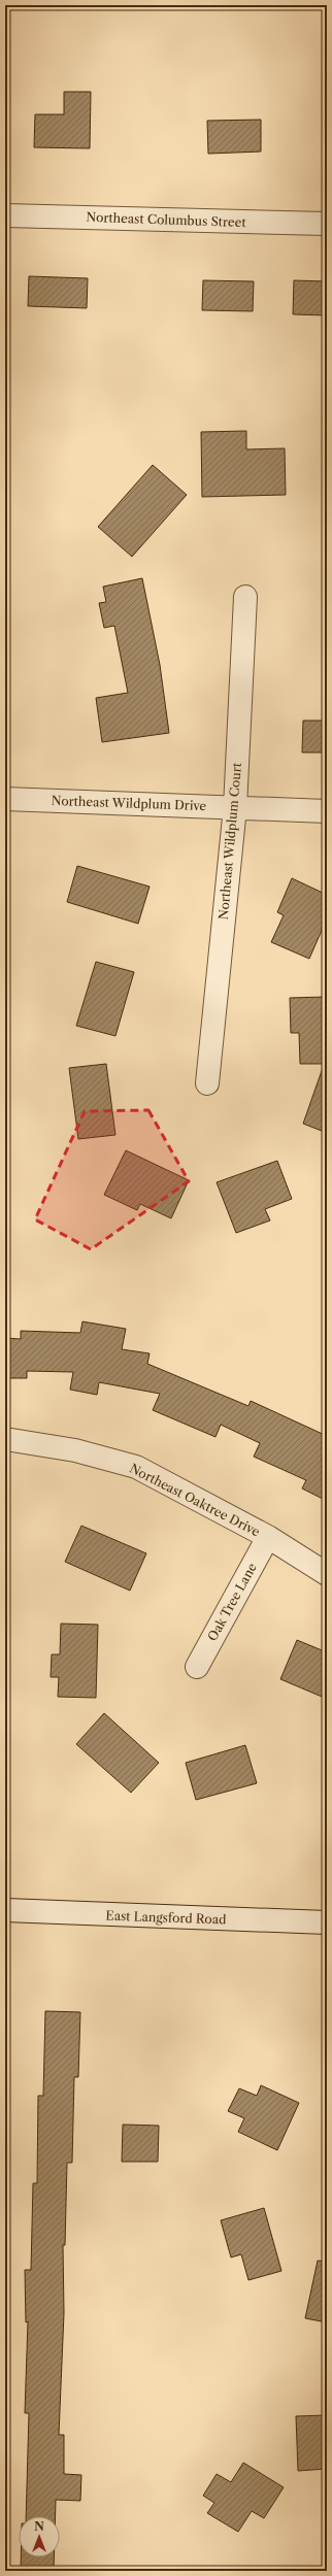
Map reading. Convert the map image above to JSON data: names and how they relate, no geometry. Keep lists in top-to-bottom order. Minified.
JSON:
{"streets":{"street":["Northeast Columbus Street","Northeast Wildplum Drive","Northeast Wildplum Court","Northeast Oaktree Drive","Oak Tree Lane","East Langsford Road"]},"crossings":[["Northeast Wildplum Drive","Northeast Wildplum Court"],["Northeast Oaktree Drive","Oak Tree Lane"]],"north":"top"}
